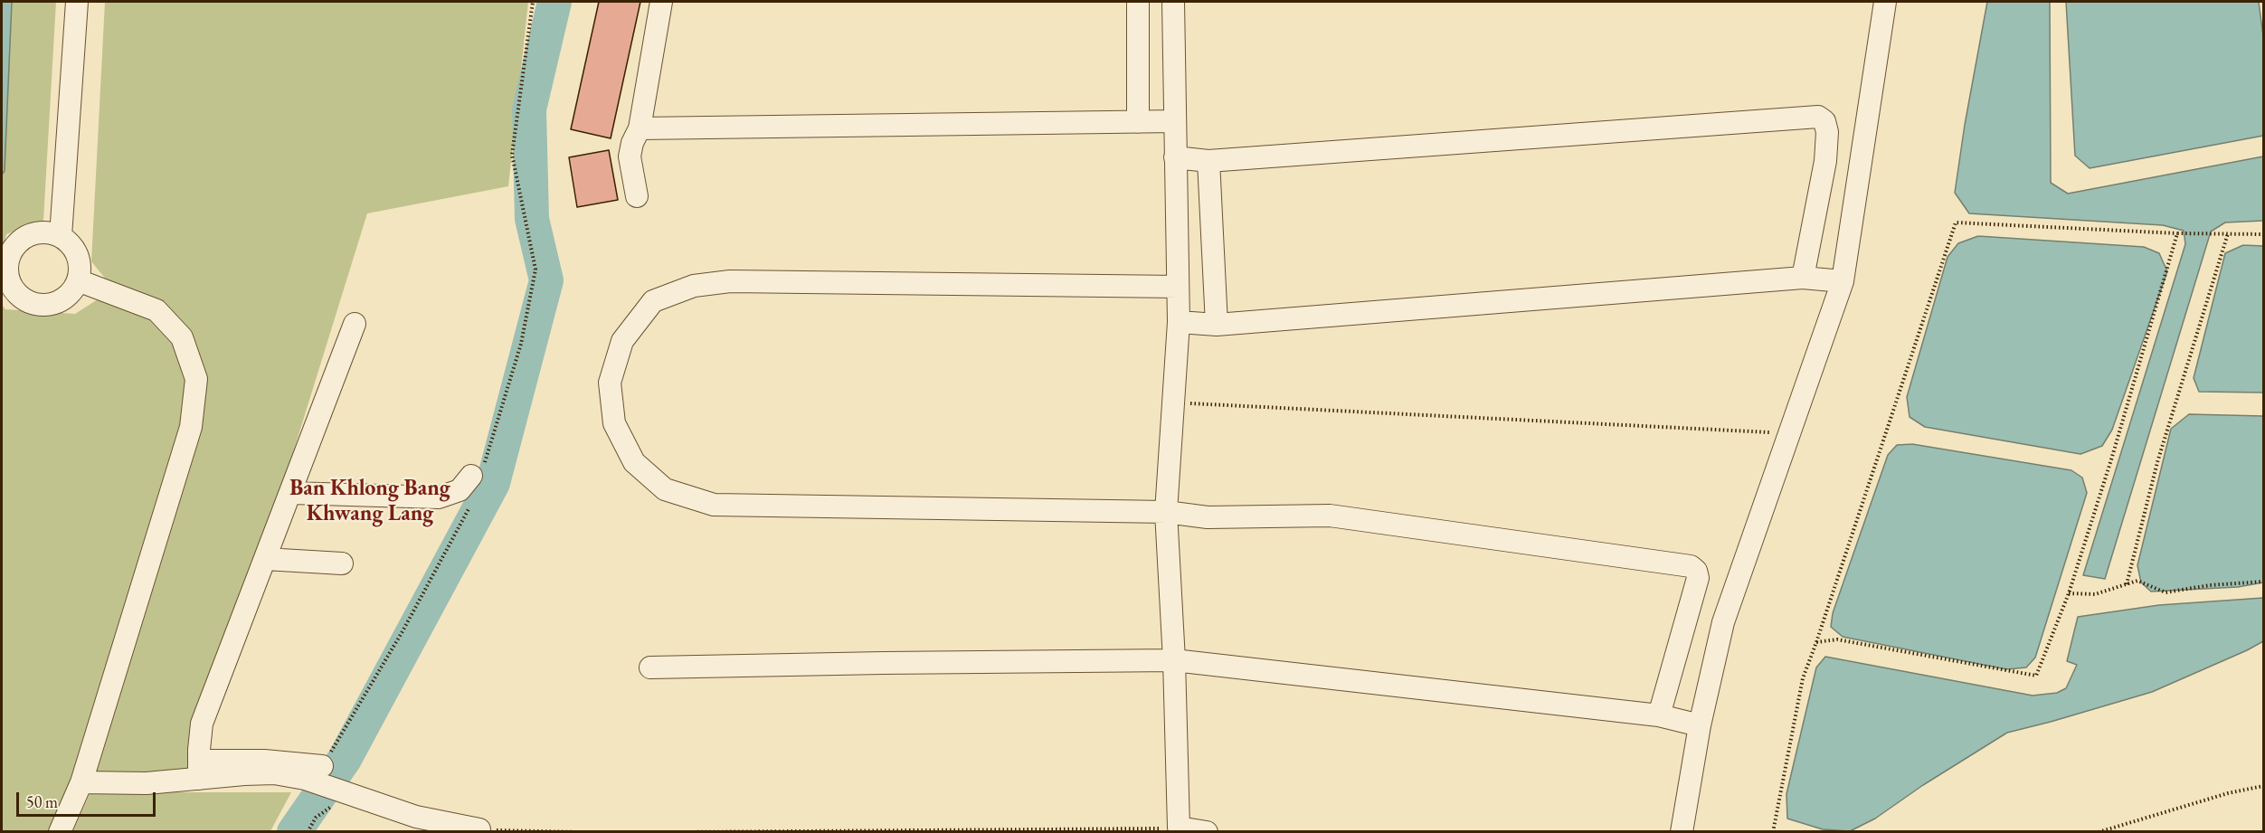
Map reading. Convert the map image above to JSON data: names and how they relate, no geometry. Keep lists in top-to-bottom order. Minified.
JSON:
{"districts":["Ban Khlong Bang Khwang Lang"],"scale_bar":"50 m"}
